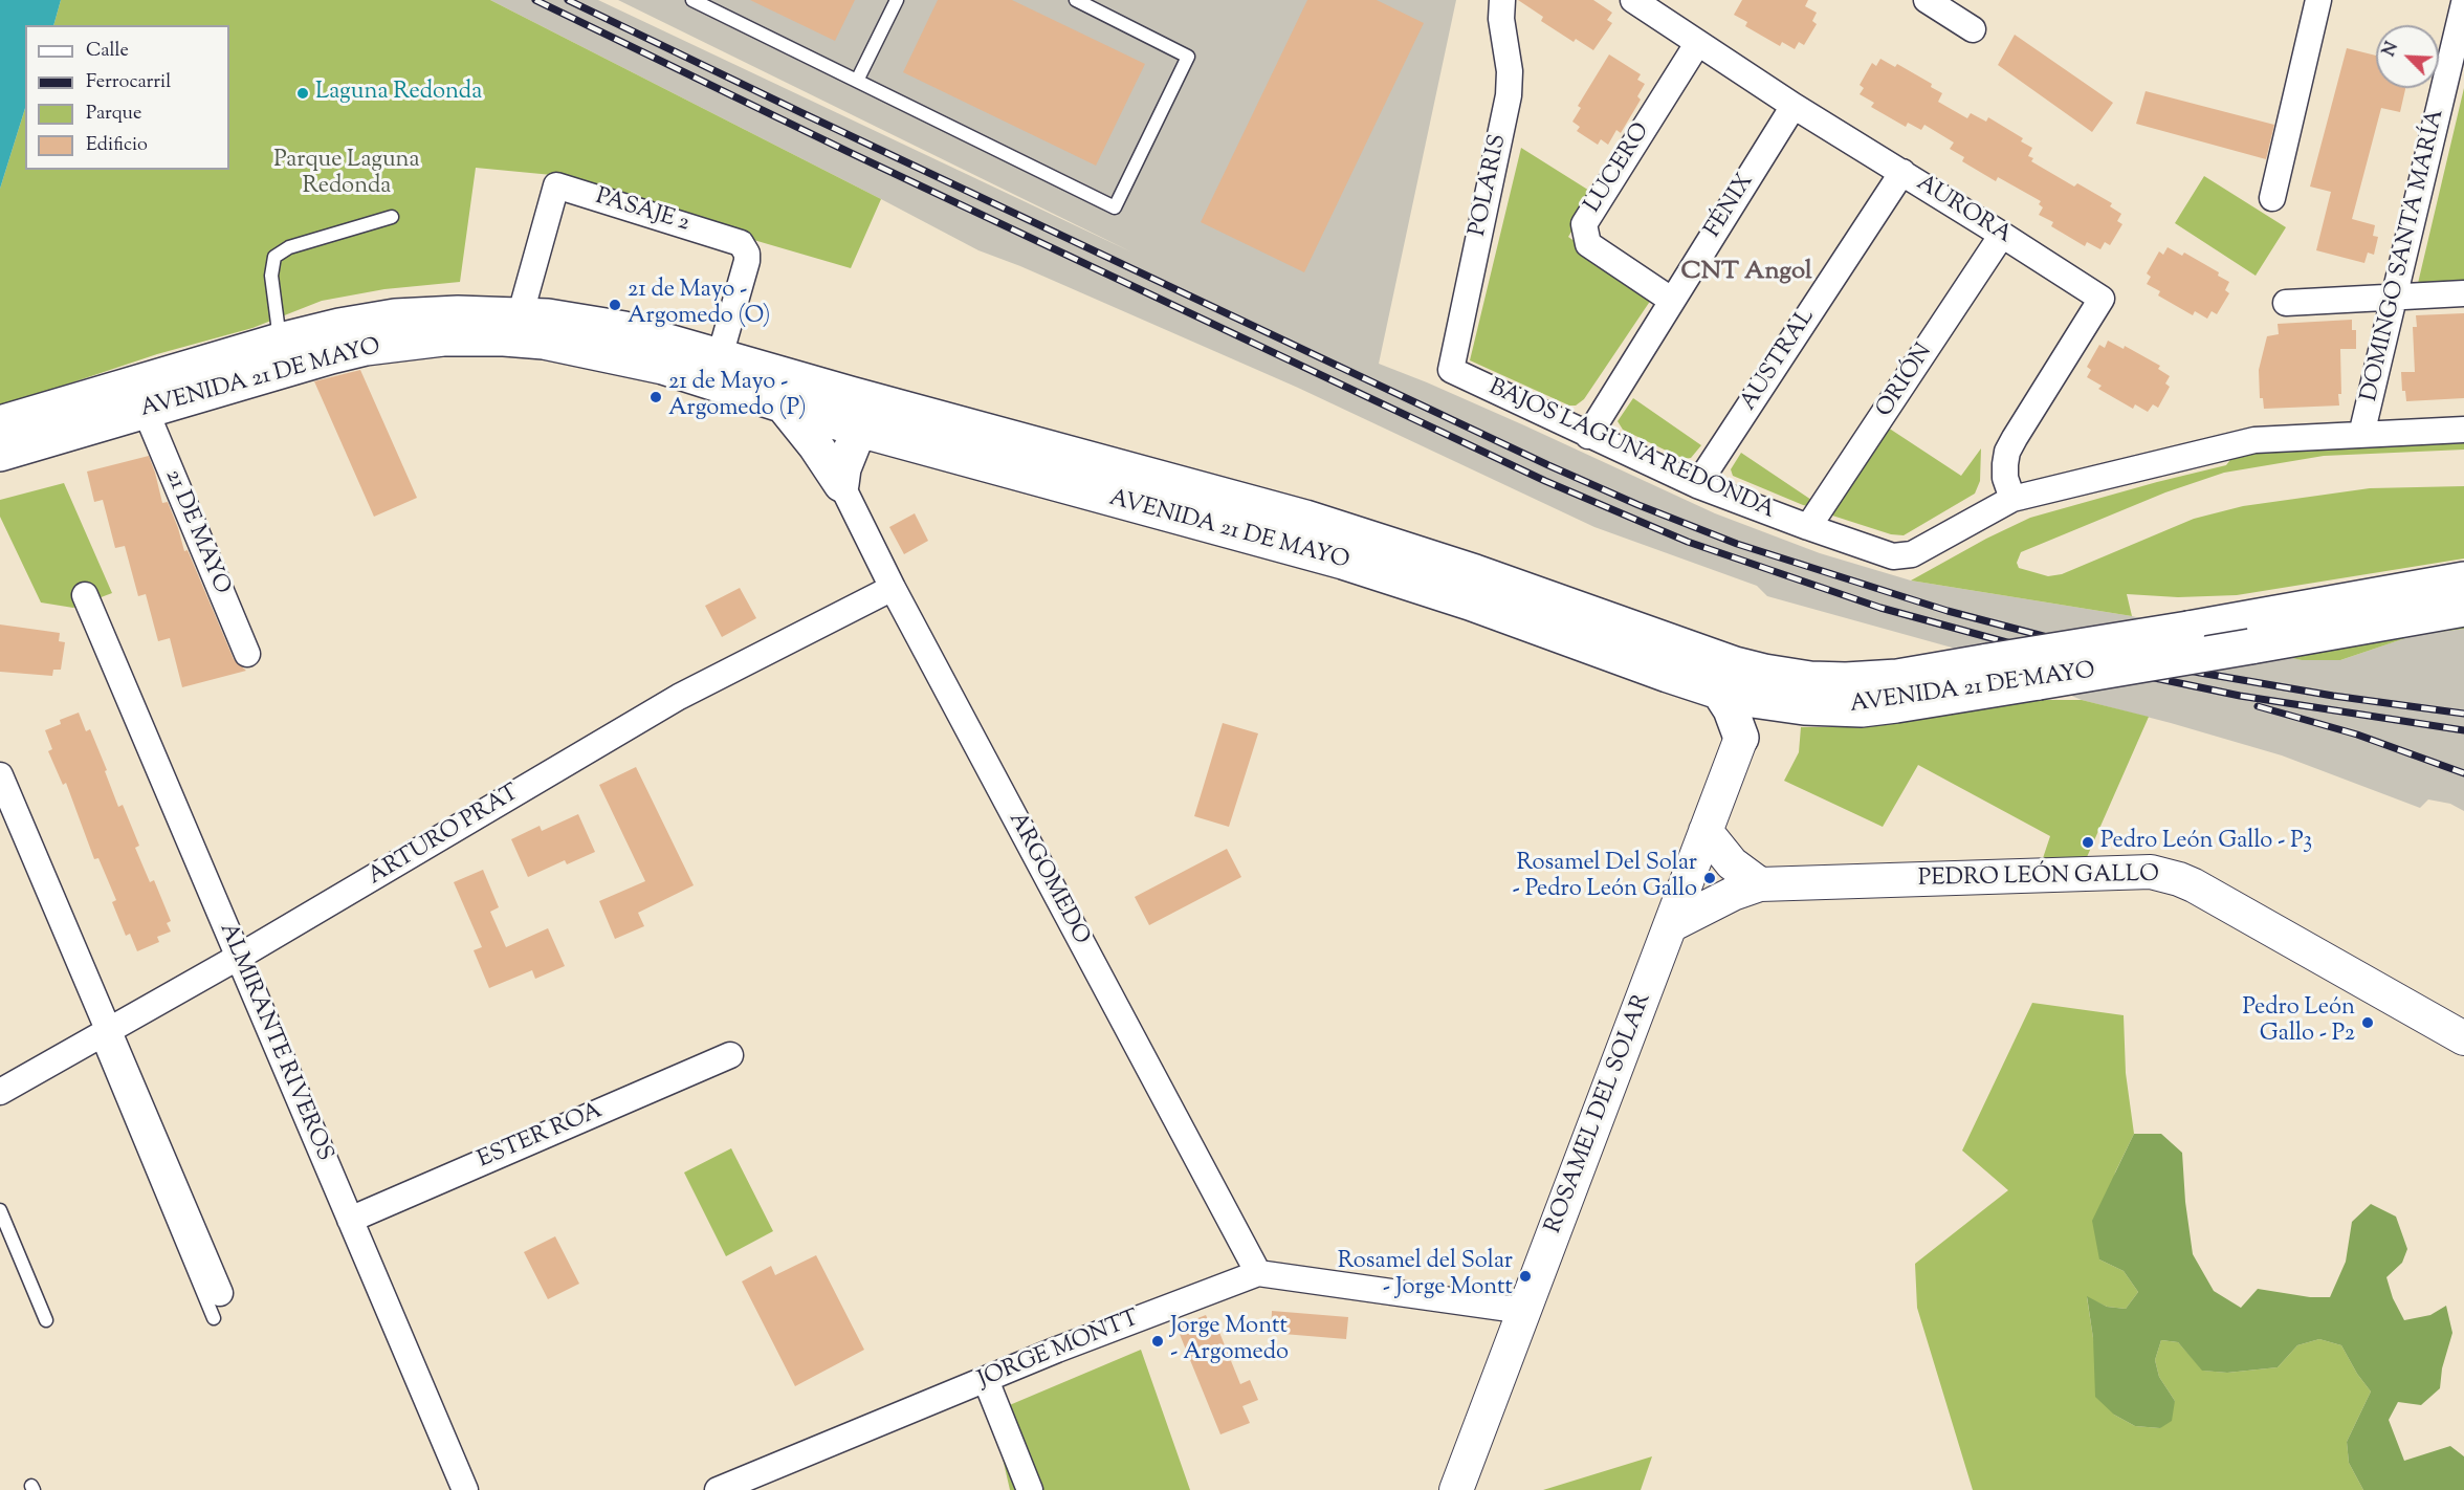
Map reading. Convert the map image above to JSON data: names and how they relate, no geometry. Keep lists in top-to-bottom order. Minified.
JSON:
{"streets":{"main road":["AVENIDA 21 DE MAYO"],"street":["LUCERO","POLARIS","FÉNIX","AURORA","PASAJE 2","DOMINGO SANTA MARÍA","AUSTRAL","ORIÓN","BAJOS LAGUNA REDONDA","21 DE MAYO","ARTURO PRAT","PEDRO LEÓN GALLO","ARGOMEDO","ALMIRANTE RIVEROS","ROSAMEL DEL SOLAR","ESTER ROA","JORGE MONTT"]},"crossings":[["LUCERO","FÉNIX"],["LUCERO","AURORA"],["POLARIS","BAJOS LAGUNA REDONDA"],["FÉNIX","AURORA"],["FÉNIX","BAJOS LAGUNA REDONDA"],["AURORA","AUSTRAL"],["AURORA","ORIÓN"],["AURORA","BAJOS LAGUNA REDONDA"],["PASAJE 2","AVENIDA 21 DE MAYO"],["DOMINGO SANTA MARÍA","BAJOS LAGUNA REDONDA"],["AUSTRAL","BAJOS LAGUNA REDONDA"],["AVENIDA 21 DE MAYO","21 DE MAYO"],["ORIÓN","BAJOS LAGUNA REDONDA"],["ARTURO PRAT","ARGOMEDO"],["ARTURO PRAT","ALMIRANTE RIVEROS"],["PEDRO LEÓN GALLO","ROSAMEL DEL SOLAR"],["ARGOMEDO","JORGE MONTT"],["ALMIRANTE RIVEROS","ESTER ROA"],["ROSAMEL DEL SOLAR","JORGE MONTT"]],"districts":["CNT Angol"],"parks":["Parque Laguna Redonda"],"places":["Laguna Redonda","21 de Mayo - Argomedo (O)","21 de Mayo - Argomedo (P)","Pedro León Gallo - P3","Rosamel Del Solar - Pedro León Gallo","Pedro León Gallo - P2","Rosamel del Solar - Jorge Montt","Jorge Montt - Argomedo"],"legend":["Calle","Ferrocarril","Parque","Edificio"],"north":"top left"}
